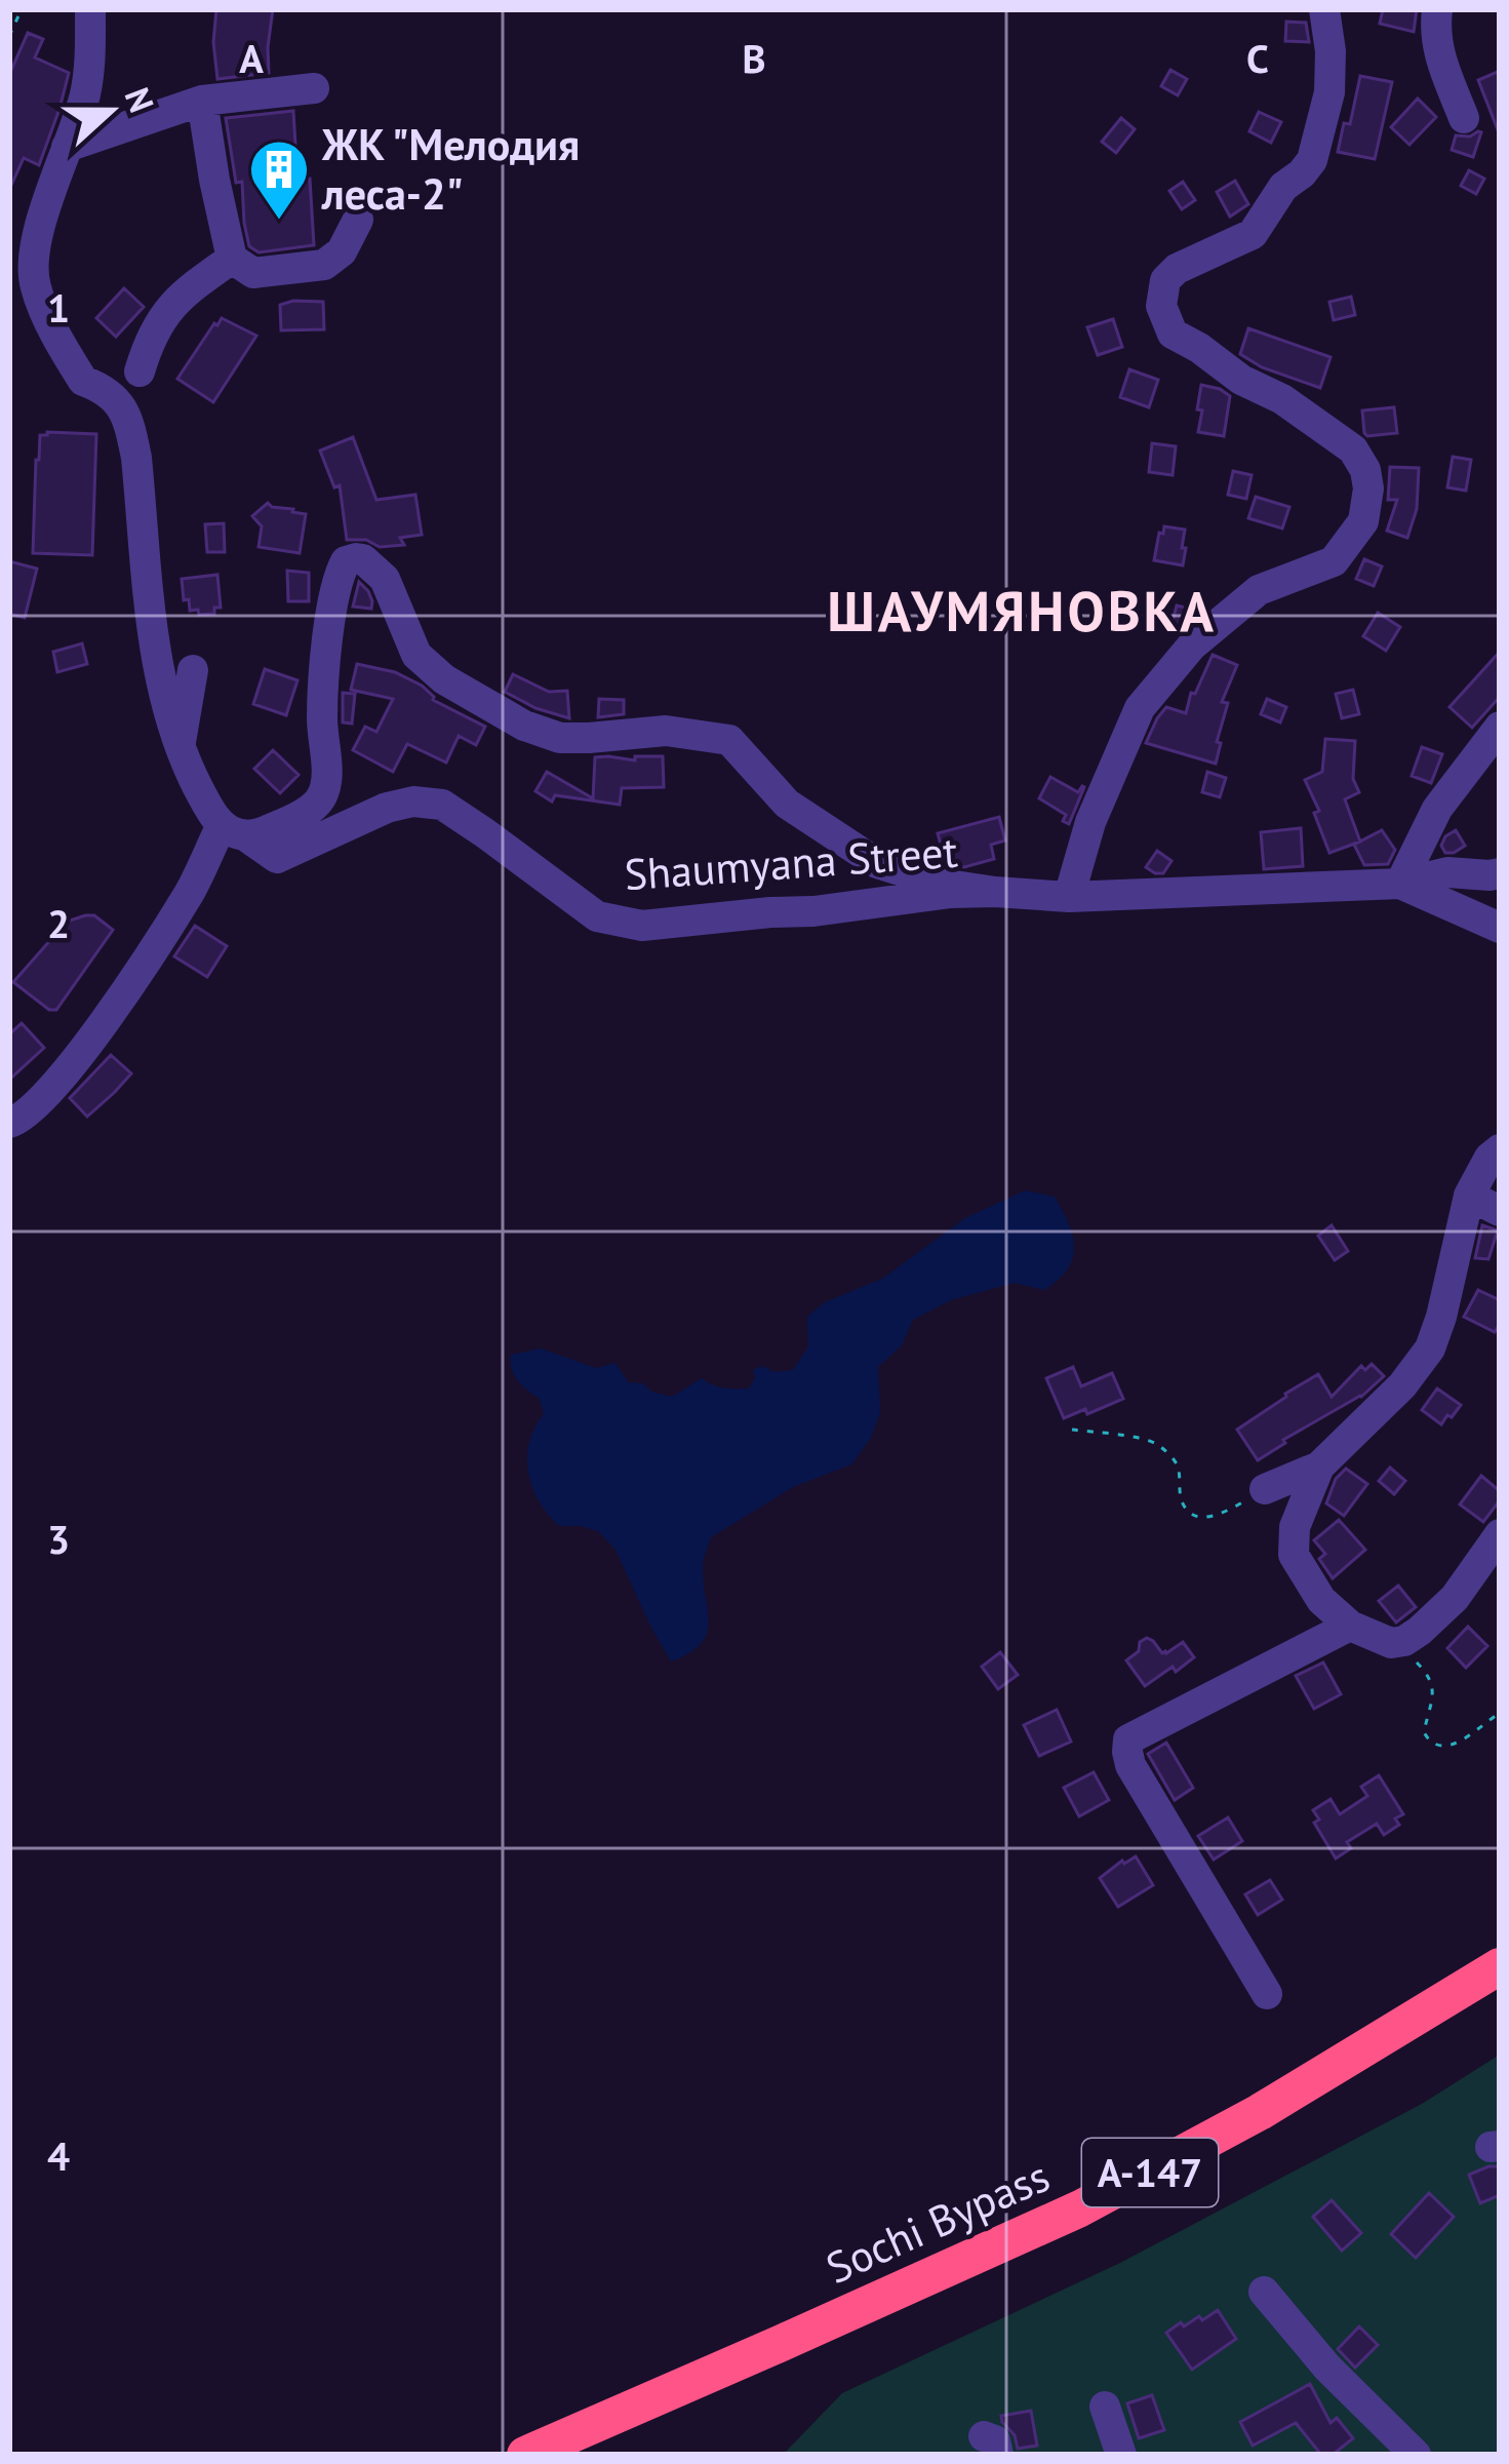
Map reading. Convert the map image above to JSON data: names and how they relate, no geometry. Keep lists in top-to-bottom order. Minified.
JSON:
{"streets":{"highway":["А-147","Sochi Bypass"],"street":["Shaumyana Street"]},"districts":["ШАУМЯНОВКА"],"places":{"building":["ЖК \"Мелодия леса-2\""]},"north":"right","grid":{"columns":["A","B","C"],"rows":["1","2","3","4"]}}
